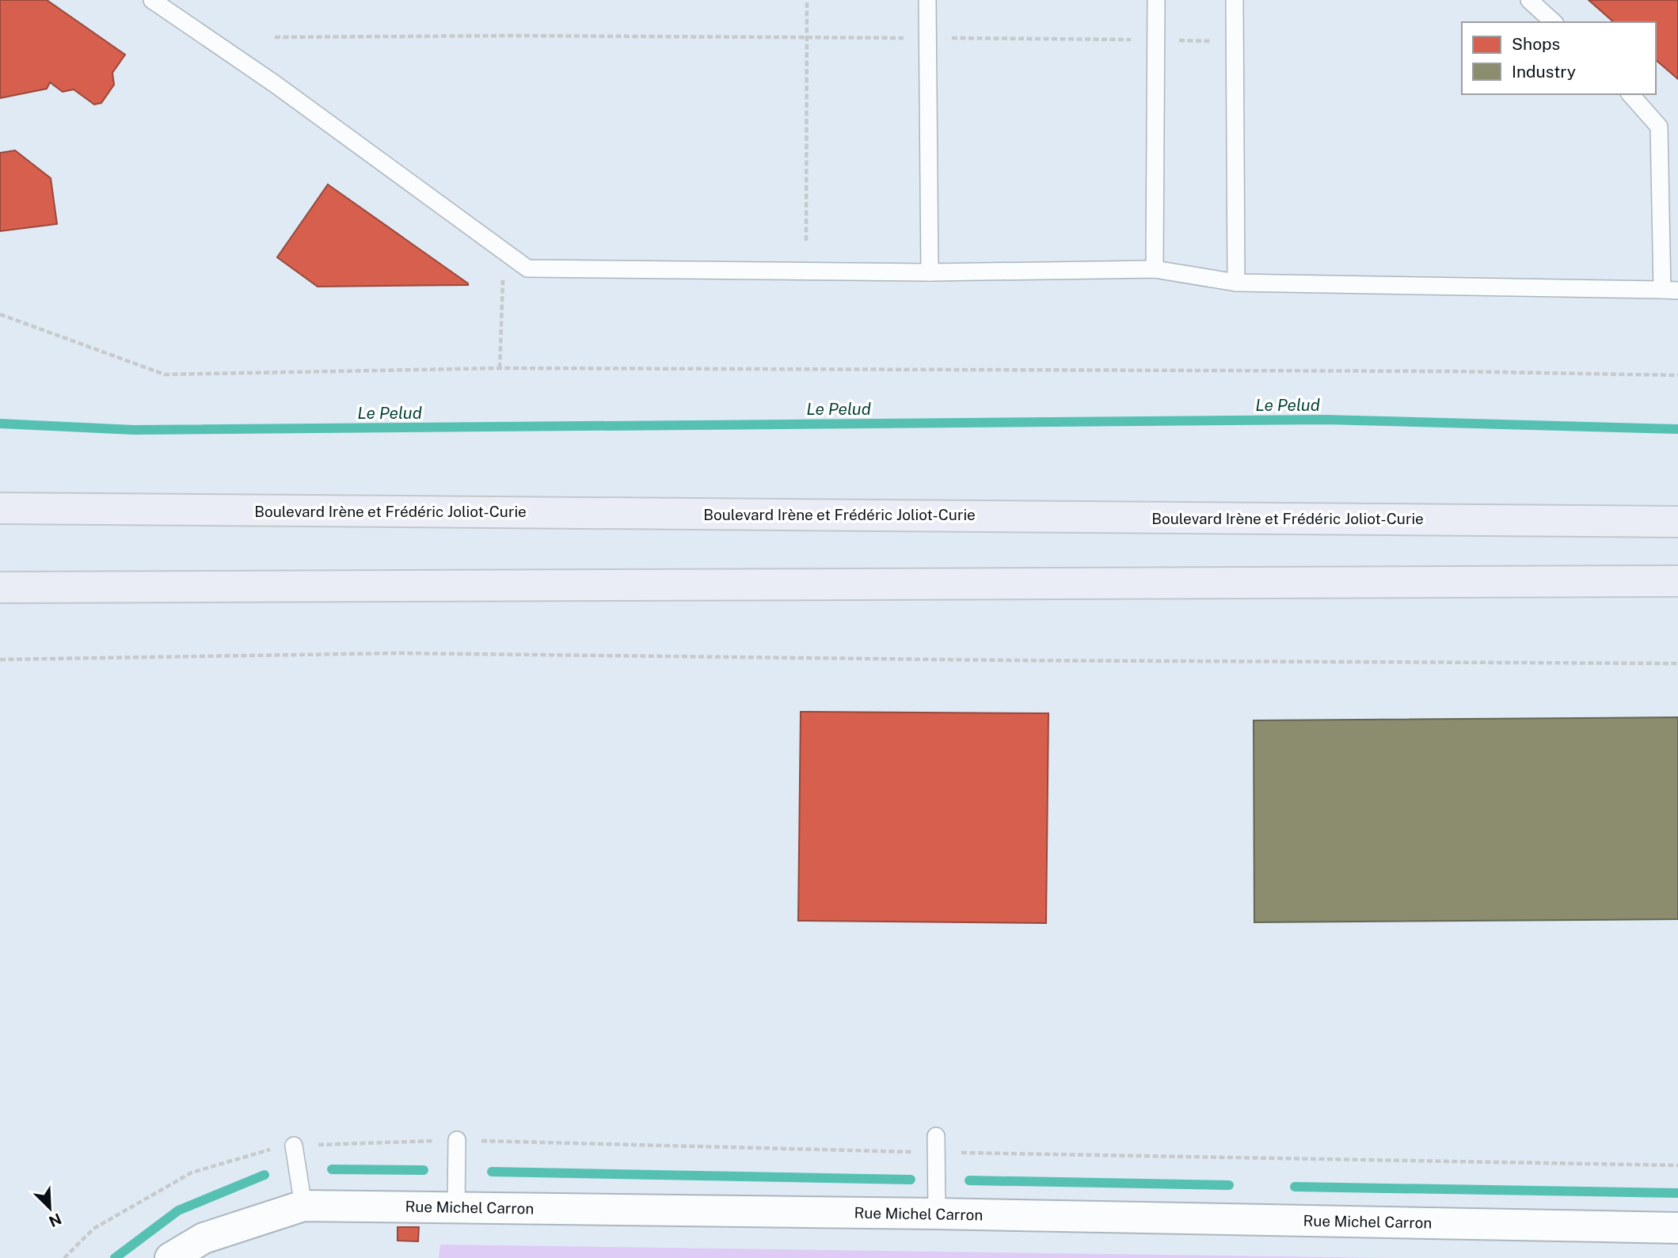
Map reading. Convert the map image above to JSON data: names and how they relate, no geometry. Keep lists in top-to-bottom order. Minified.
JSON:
{"streets":{"main road":["Boulevard Irène et Frédéric Joliot-Curie"],"street":["Rue Michel Carron"]},"water":["Le Pelud"],"legend":["Shops","Industry"],"north":"bottom right"}
